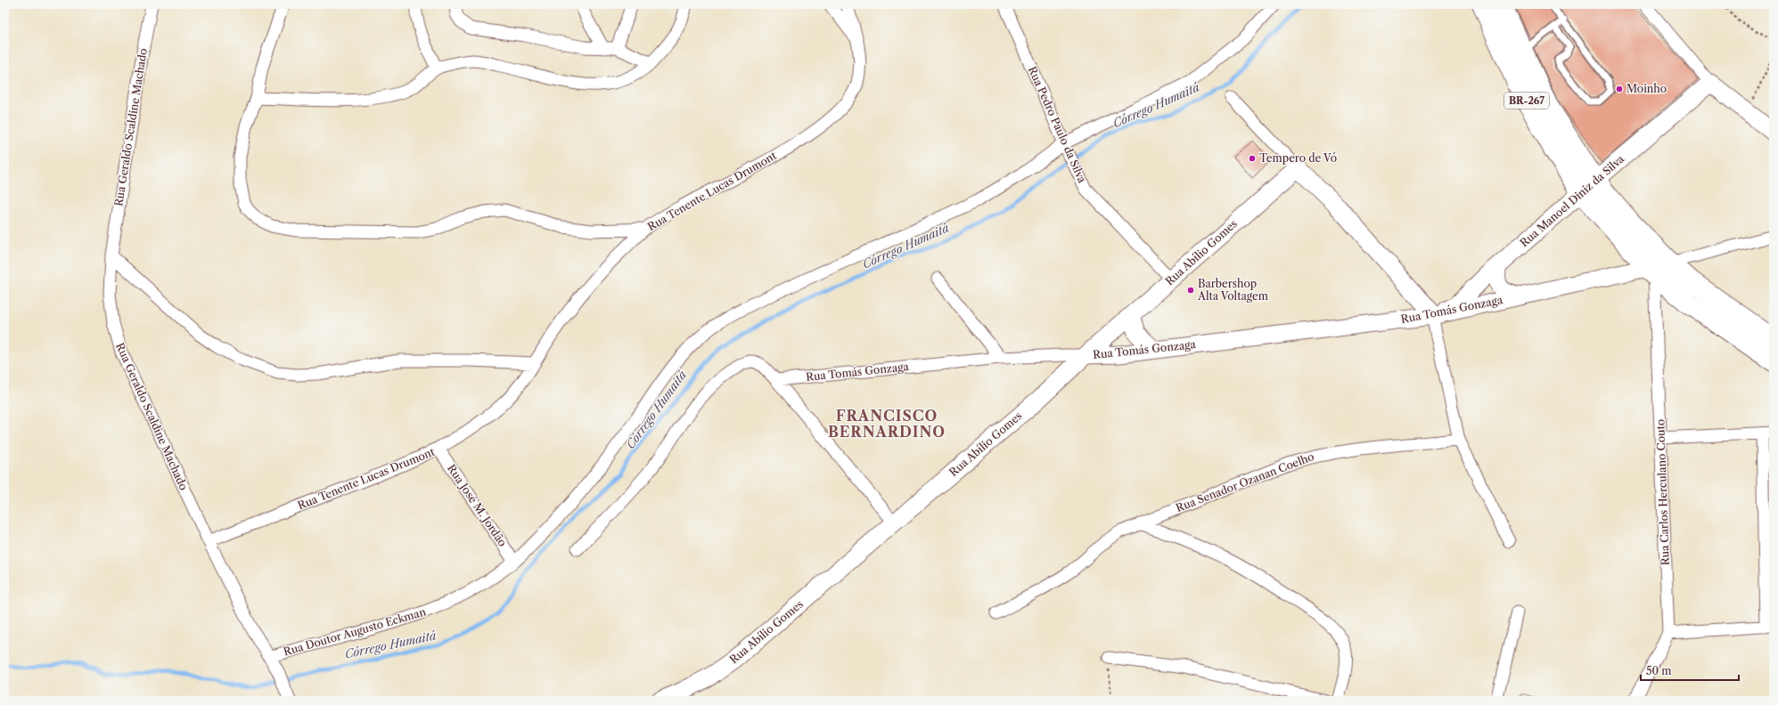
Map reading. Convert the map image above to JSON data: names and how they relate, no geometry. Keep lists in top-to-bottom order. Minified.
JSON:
{"streets":{"highway":["BR-267"],"street":["Rua Pedro Paulo da Silva","Rua Geraldo Scaldine Machado","Rua Tenente Lucas Drumont","Rua Manoel Diniz da Silva","Rua Abílio Gomes","Rua Tomás Gonzaga","Rua Senador Ozanan Coelho","Rua Carlos Herculano Couto","Rua José M. Jordão","Rua Doutor Augusto Eckman"]},"crossings":[["BR-267","Rua Manoel Diniz da Silva"],["BR-267","Rua Tomás Gonzaga"],["BR-267","Rua Carlos Herculano Couto"],["Rua Pedro Paulo da Silva","Rua Abílio Gomes"],["Rua Pedro Paulo da Silva","Rua Doutor Augusto Eckman"],["Rua Geraldo Scaldine Machado","Rua Tenente Lucas Drumont"],["Rua Geraldo Scaldine Machado","Rua Doutor Augusto Eckman"],["Rua Tenente Lucas Drumont","Rua José M. Jordão"],["Rua Manoel Diniz da Silva","Rua Tomás Gonzaga"],["Rua Abílio Gomes","Rua Tomás Gonzaga"],["Rua Tomás Gonzaga","Rua Carlos Herculano Couto"],["Rua José M. Jordão","Rua Doutor Augusto Eckman"]],"districts":["FRANCISCO BERNARDINO"],"water":["Córrego Humaitá"],"places":["Moinho","Tempero de Vó","Barbershop Alta Voltagem"],"scale_bar":"50 m"}
